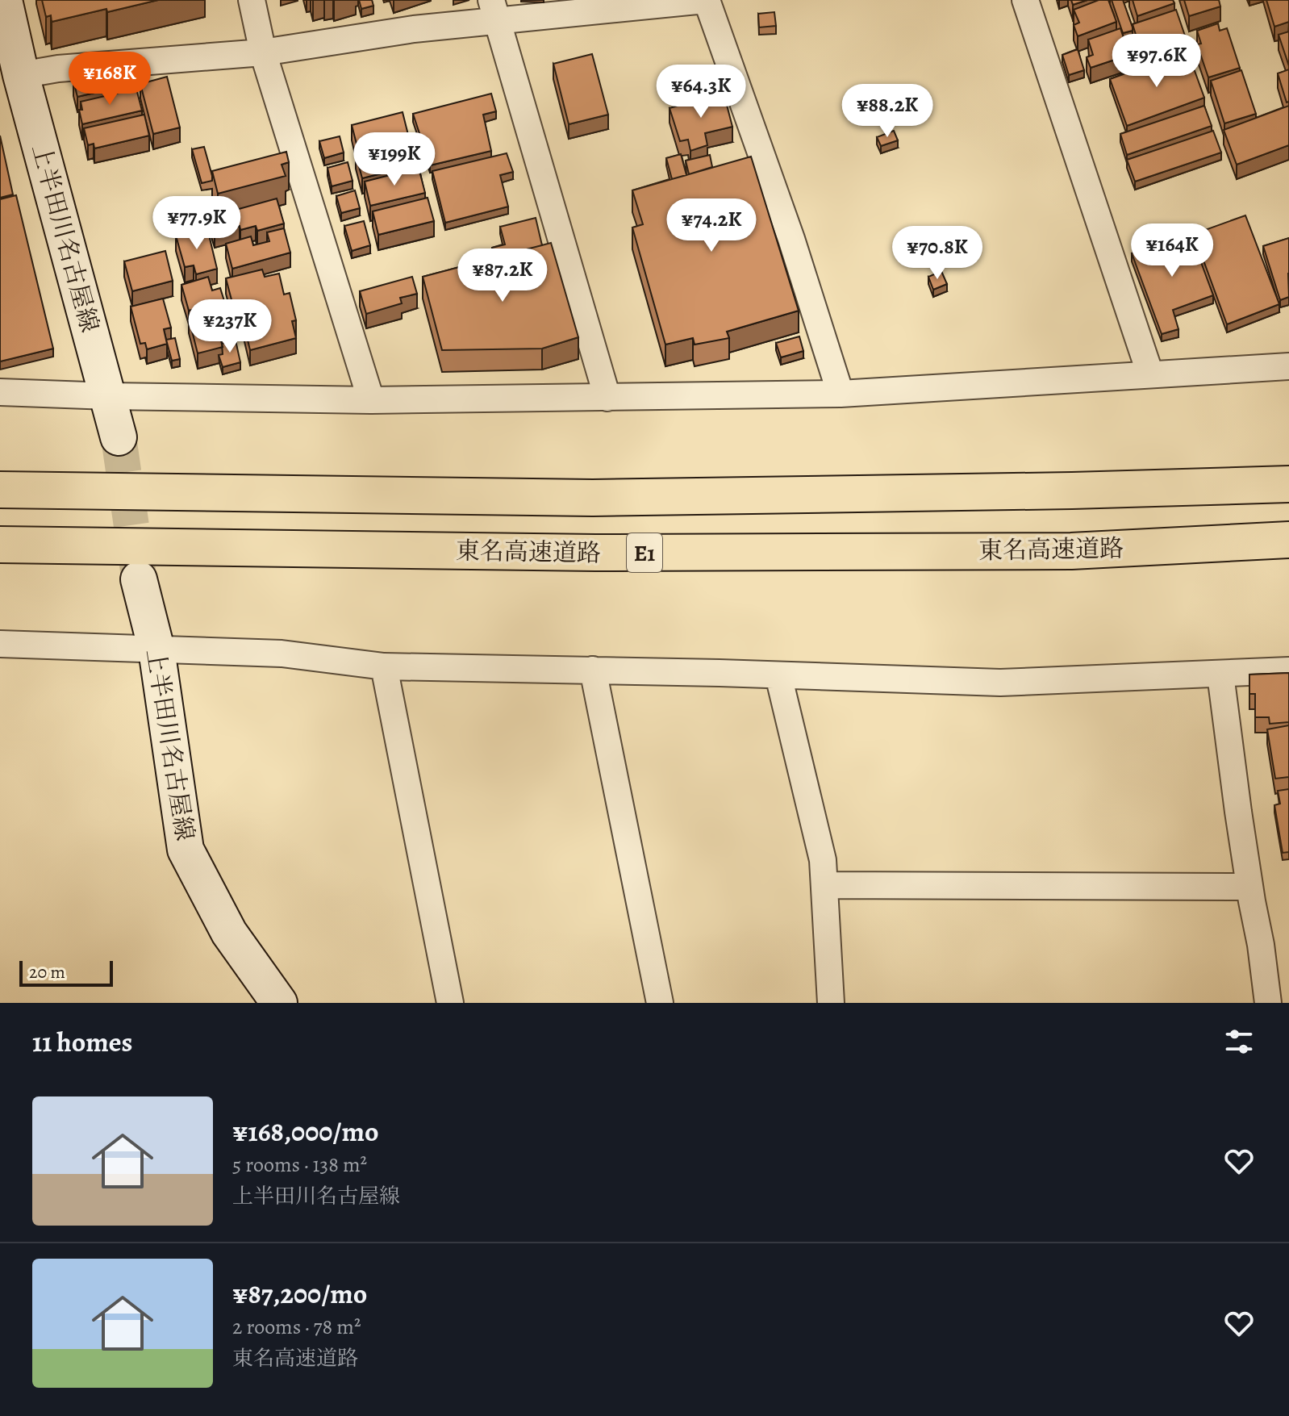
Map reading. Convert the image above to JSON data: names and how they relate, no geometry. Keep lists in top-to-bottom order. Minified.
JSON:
{"streets":{"highway":["東名高速道路","E1"],"main road":["上半田川名古屋線"]},"scale_bar":"20 m","page":{"price":["¥97.6K","¥168K","¥64.3K","¥88.2K","¥199K","¥77.9K","¥74.2K","¥164K","¥70.8K","¥87.2K","¥237K"],"scale":"20 m","heading":"11 homes","list":[{"name":"¥168,000/mo","note":"5 rooms · 138 m² · 上半田川名古屋線"},{"name":"¥87,200/mo","note":"2 rooms · 78 m² · 東名高速道路"}]}}
